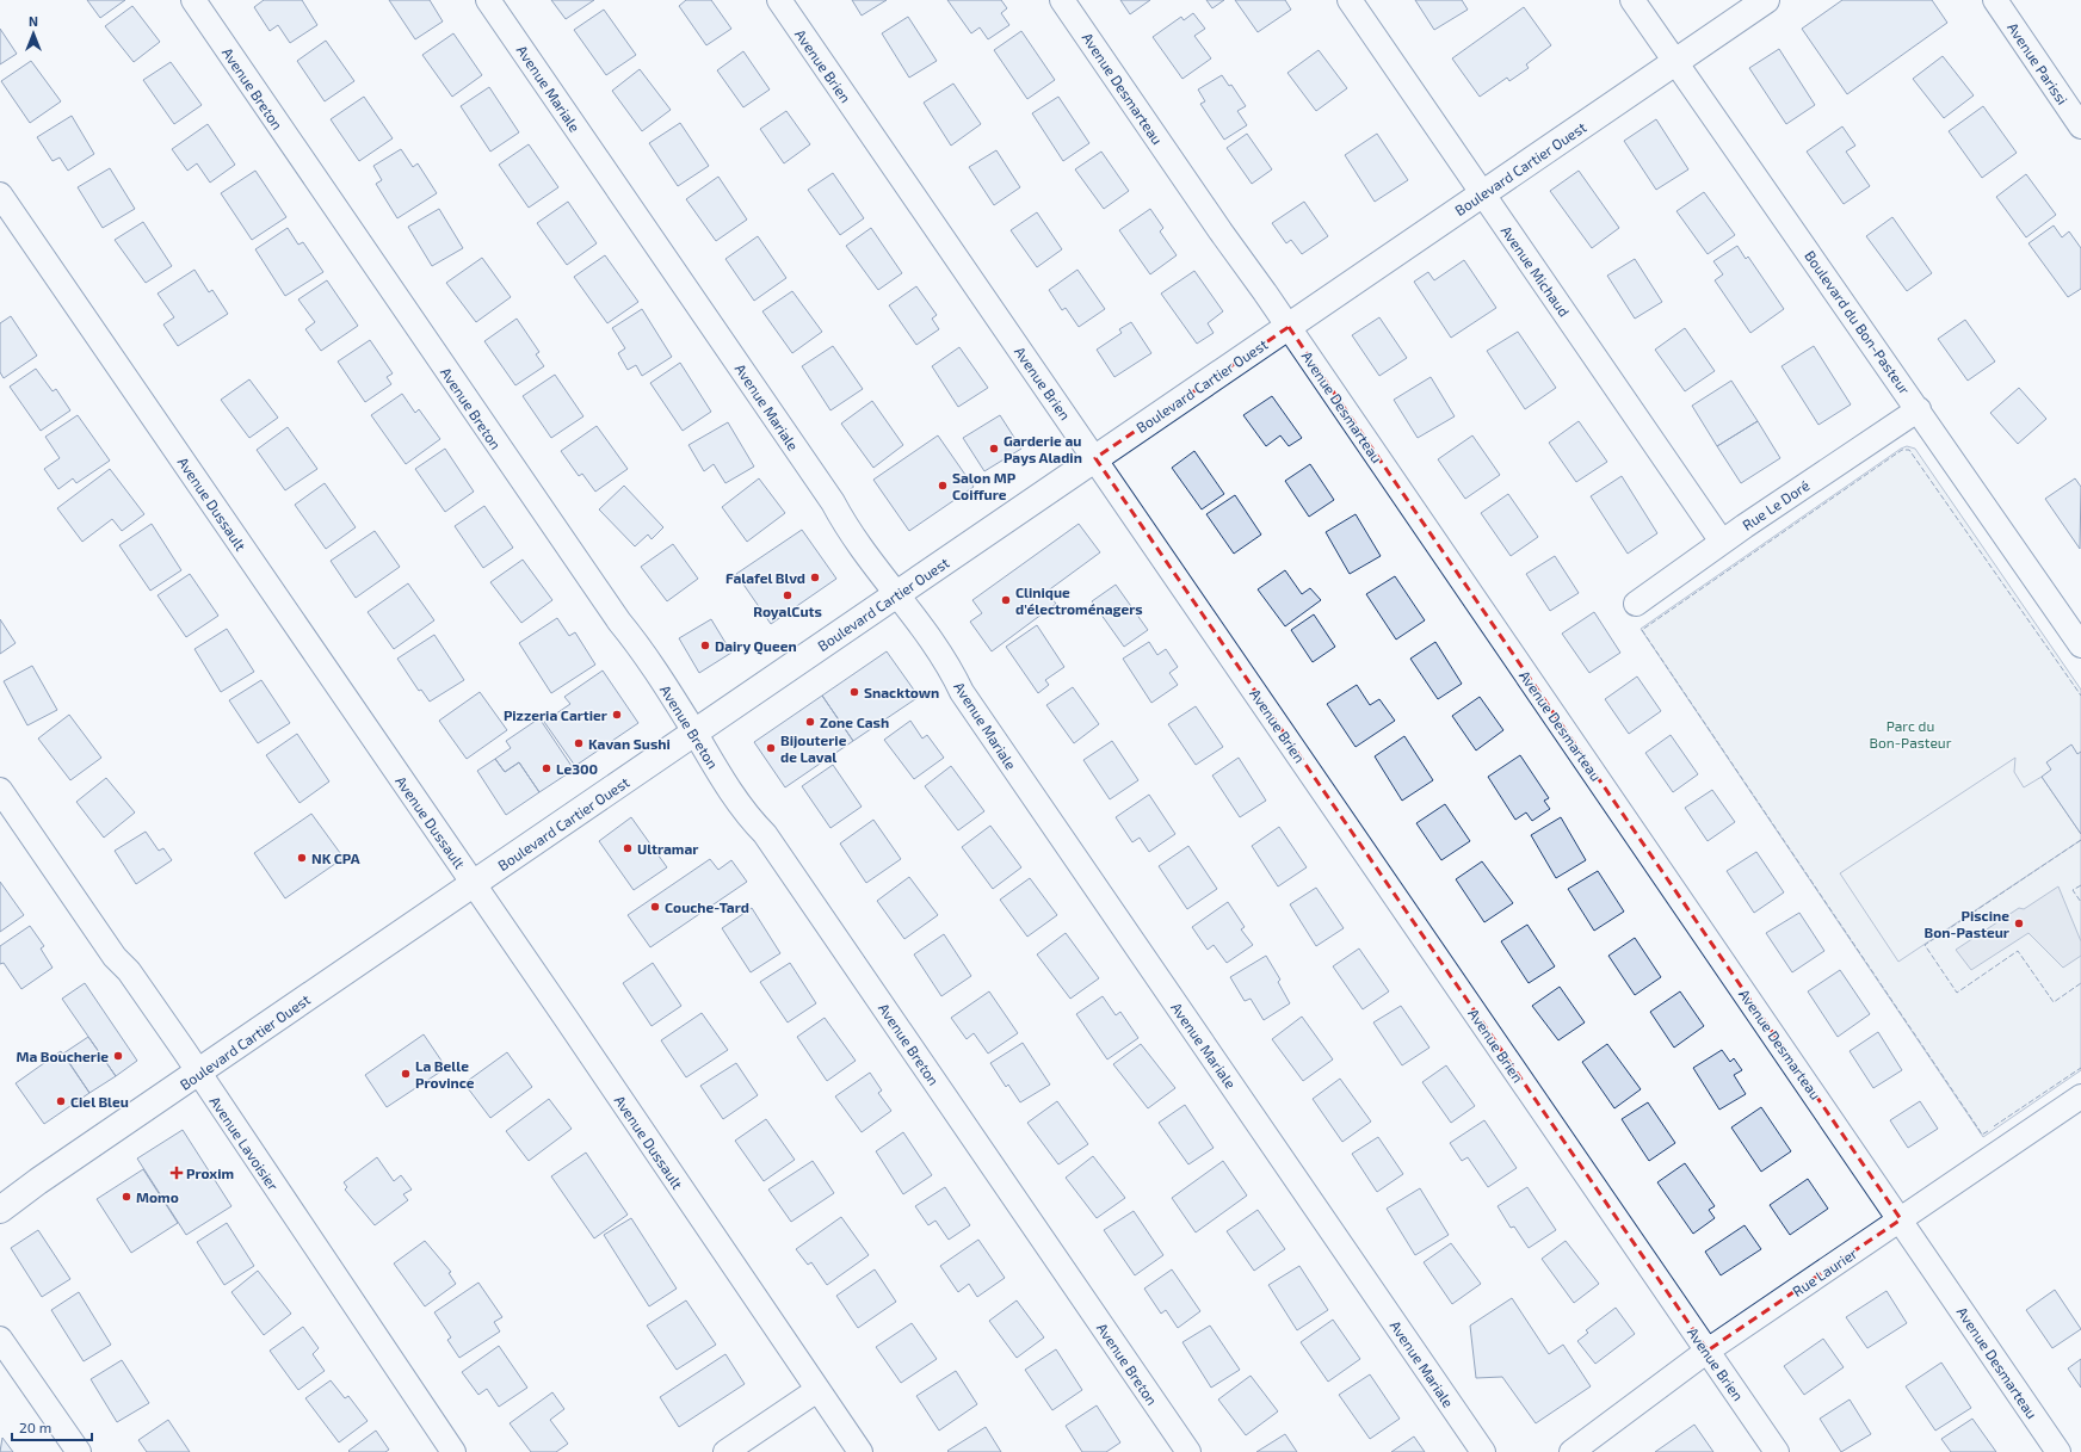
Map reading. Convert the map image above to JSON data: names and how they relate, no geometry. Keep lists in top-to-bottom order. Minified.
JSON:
{"streets":{"street":["Avenue Parissi","Avenue Brien","Avenue Breton","Avenue Mariale","Avenue Desmarteau","Boulevard Cartier Ouest","Avenue Michaud","Boulevard du Bon-Pasteur","Avenue Dussault","Rue Le Doré","Avenue Lavoisier","Rue Laurier"]},"crossings":[["Avenue Brien","Boulevard Cartier Ouest"],["Avenue Brien","Rue Laurier"],["Avenue Breton","Boulevard Cartier Ouest"],["Avenue Mariale","Boulevard Cartier Ouest"],["Avenue Desmarteau","Boulevard Cartier Ouest"],["Avenue Desmarteau","Rue Laurier"],["Boulevard Cartier Ouest","Avenue Michaud"],["Boulevard Cartier Ouest","Boulevard du Bon-Pasteur"],["Boulevard Cartier Ouest","Avenue Dussault"],["Boulevard Cartier Ouest","Avenue Lavoisier"],["Avenue Michaud","Rue Le Doré"],["Boulevard du Bon-Pasteur","Rue Le Doré"]],"parks":["Parc du Bon-Pasteur"],"places":{"other":["Garderie au Pays Aladin","Salon MP Coiffure","Falafel Blvd","RoyalCuts","Clinique d'électroménagers","Dairy Queen","Snacktown","Pizzeria Cartier","Zone Cash","Kavan Sushi","Bijouterie de Laval","Le300","Ultramar","NK CPA","Couche-Tard","Piscine Bon-Pasteur","Ma Boucherie","La Belle Province","Ciel Bleu","Momo"],"health":["Proxim"]},"scale_bar":"20 m","north":"top"}
